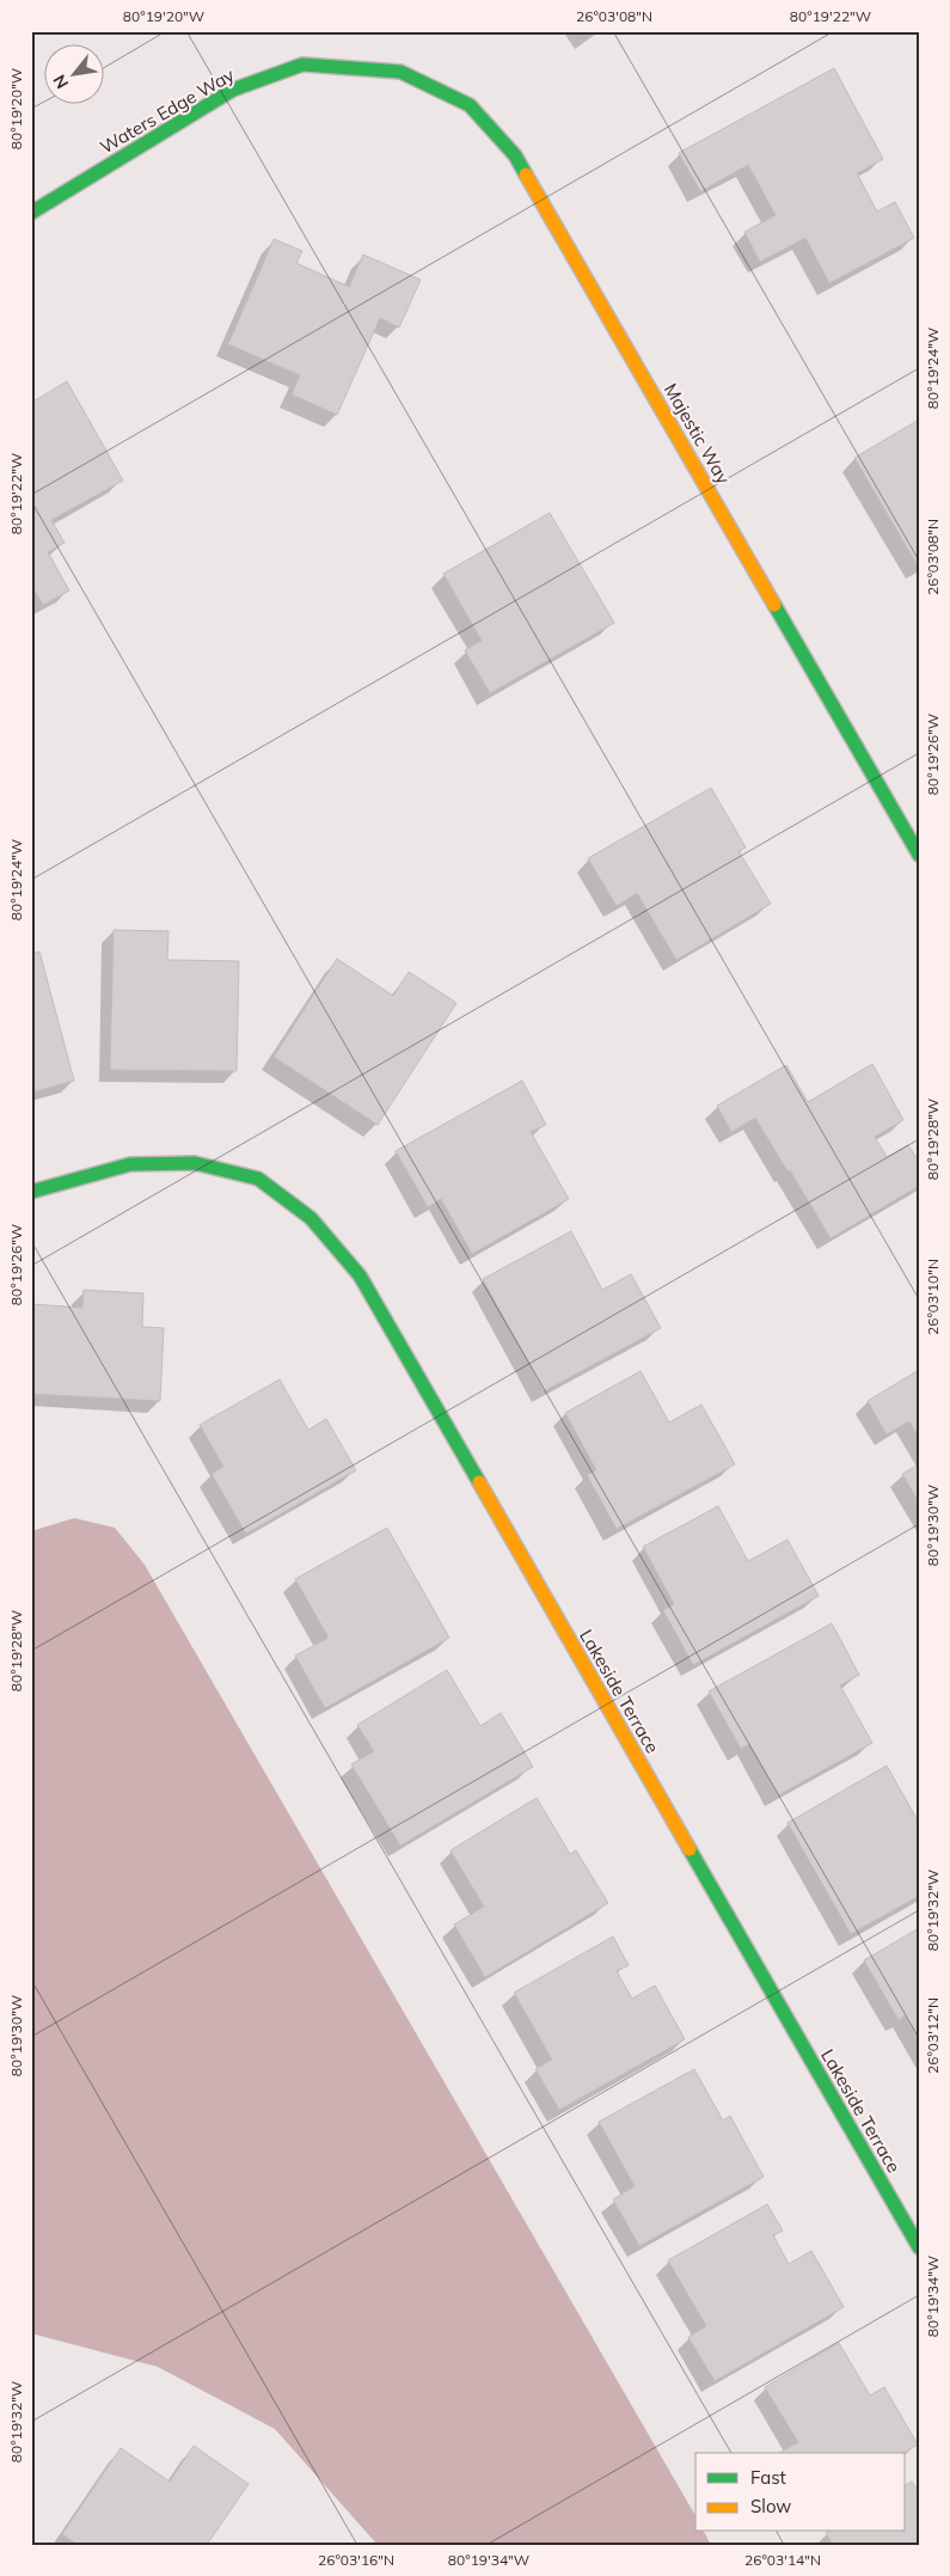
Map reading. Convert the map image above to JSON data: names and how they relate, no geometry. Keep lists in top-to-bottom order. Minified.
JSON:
{"streets":{"street":["Waters Edge Way","Majestic Way","Lakeside Terrace"]},"crossings":[["Waters Edge Way","Majestic Way"]],"legend":["Fast","Slow"],"north":"bottom left","coordinates":["80°19'20\"W","26°03'08\"N","80°19'22\"W","80°19'24\"W","80°19'26\"W","80°19'28\"W","26°03'10\"N","80°19'30\"W","80°19'32\"W","26°03'12\"N","80°19'34\"W","26°03'16\"N","26°03'14\"N"]}
